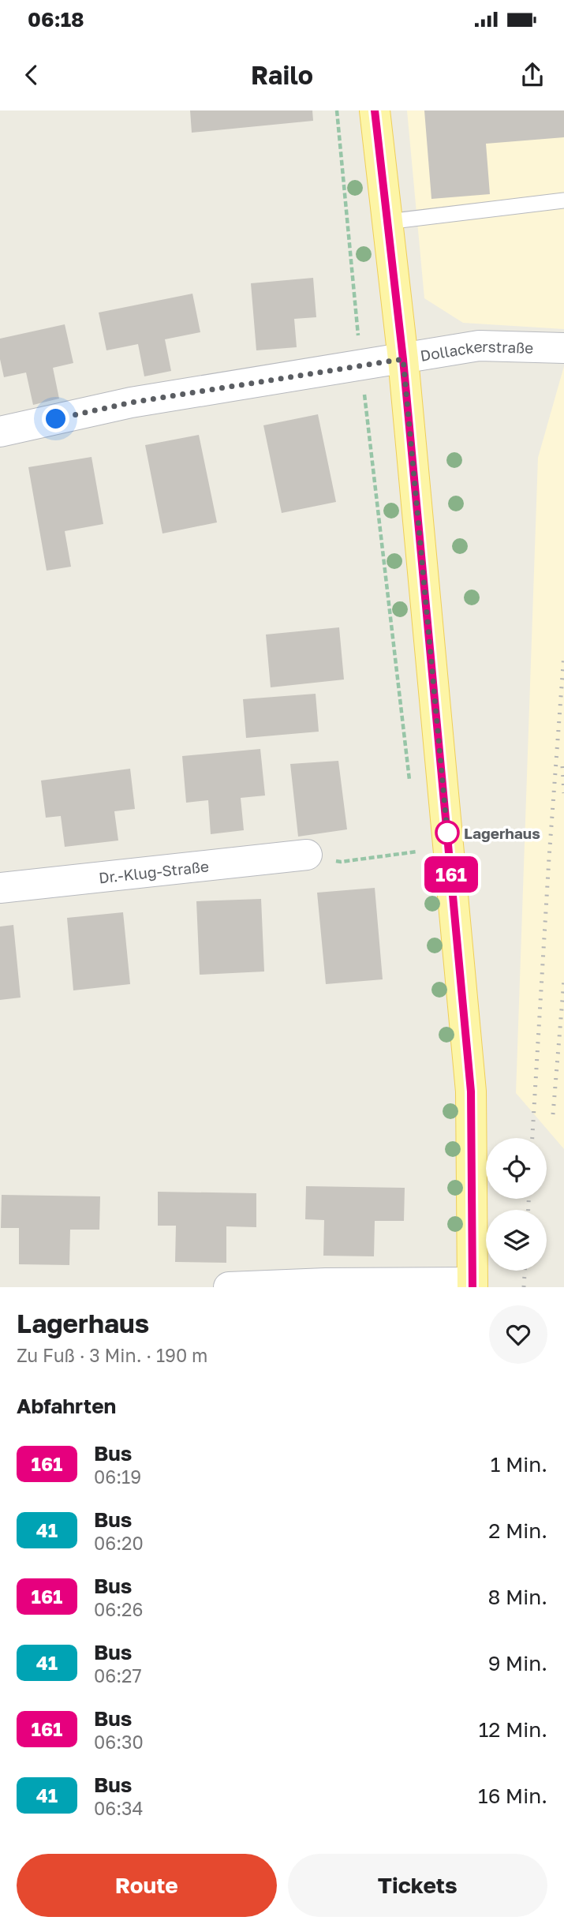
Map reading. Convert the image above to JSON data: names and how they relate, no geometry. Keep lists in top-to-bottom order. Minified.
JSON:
{"streets":{"street":["Dollackerstraße","Dr.-Klug-Straße"]},"places":["Lagerhaus"],"lines":["bus line 161"],"page":{"status":"06:18","header":"Railo","on_map":"161","heading":[["Lagerhaus","Zu Fuß · 3 Min. · 190 m"],"Abfahrten"],"list":[{"mark":"161","name":"Bus","note":"06:19","value":"1 Min."},{"mark":"41","name":"Bus","note":"06:20","value":"2 Min."},{"mark":"161","name":"Bus","note":"06:26","value":"8 Min."},{"mark":"41","name":"Bus","note":"06:27","value":"9 Min."},{"mark":"161","name":"Bus","note":"06:30","value":"12 Min."},{"mark":"41","name":"Bus","note":"06:34","value":"16 Min."}],"buttons":["Route","Tickets"]}}
